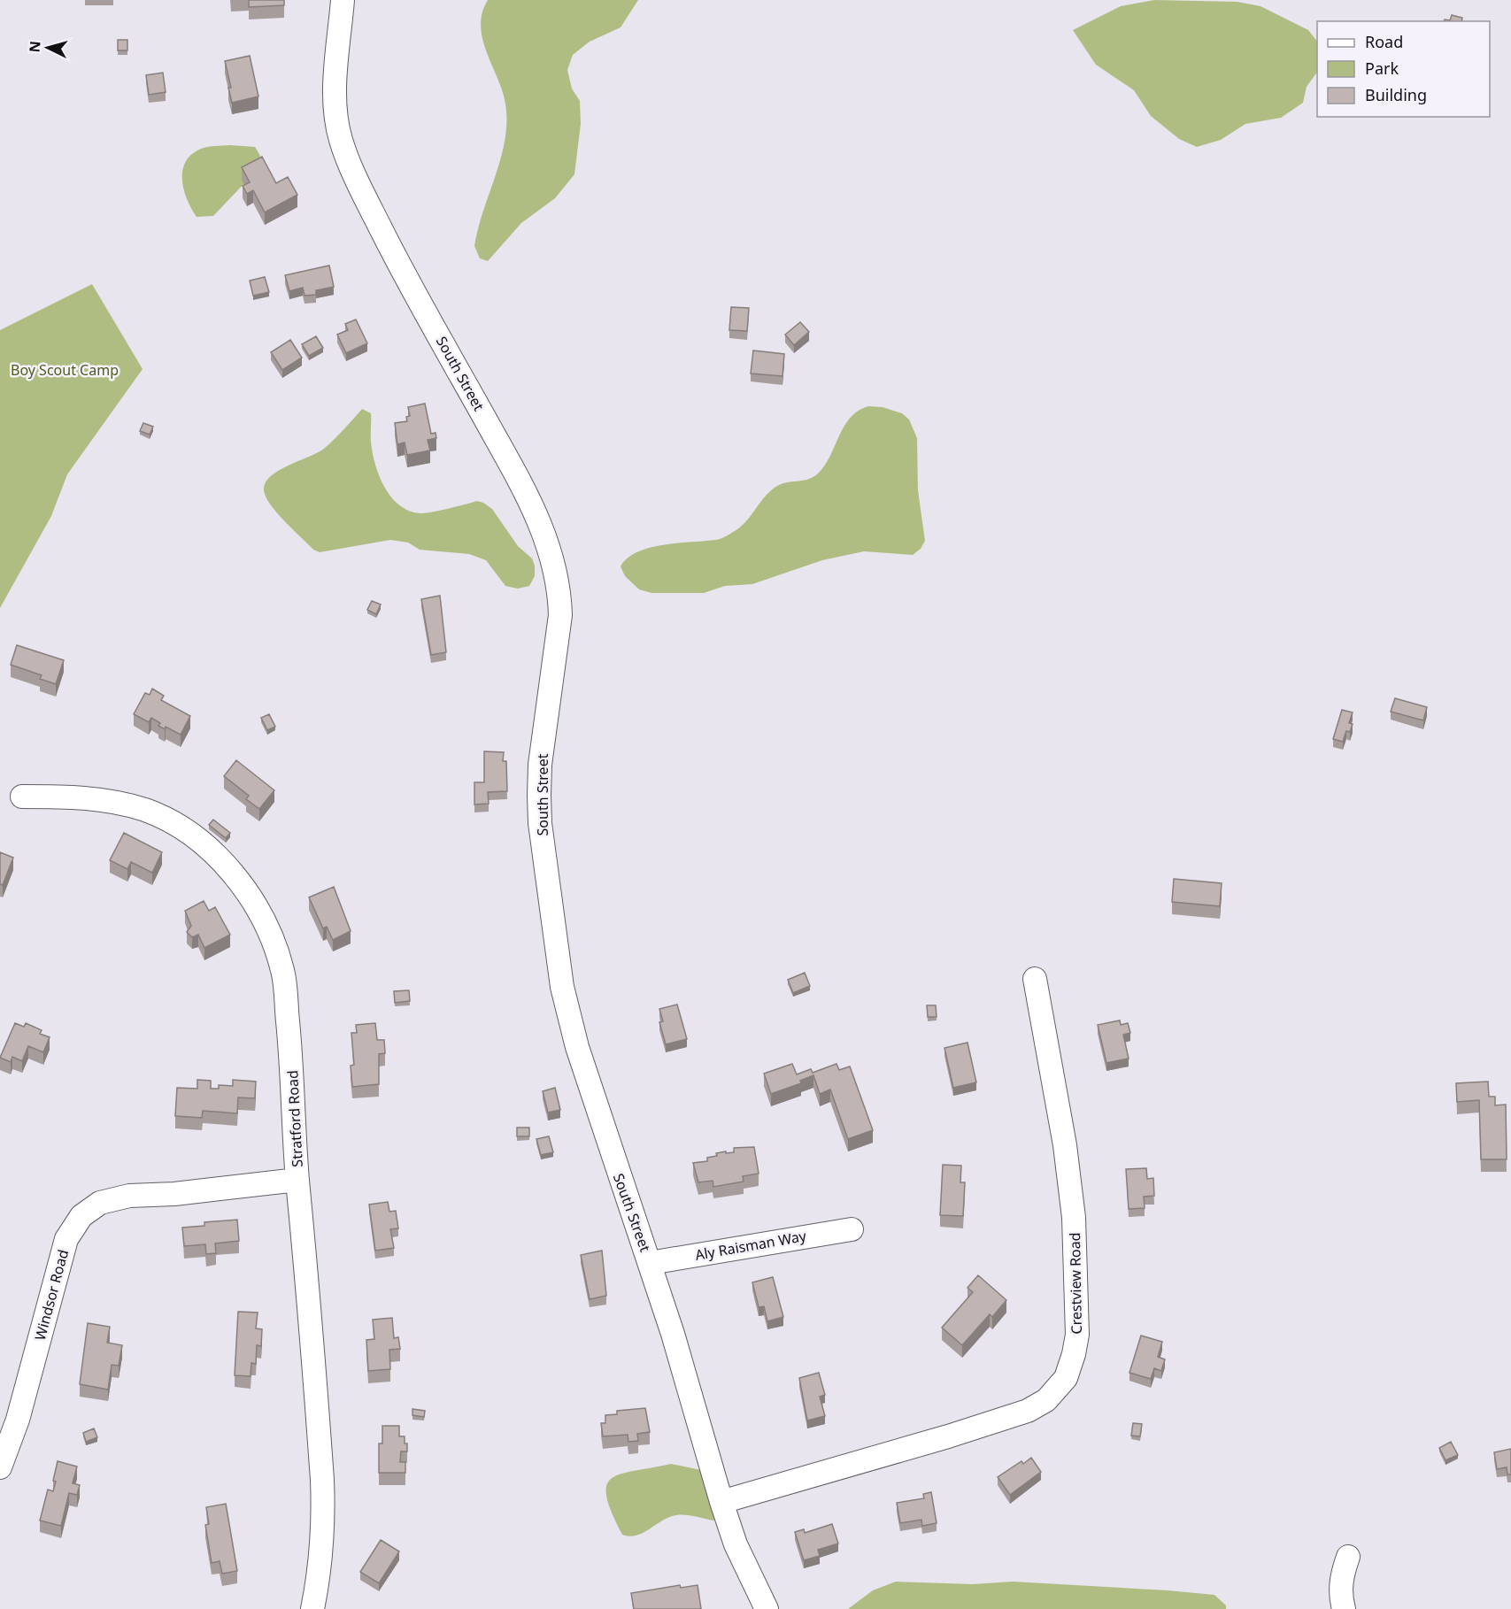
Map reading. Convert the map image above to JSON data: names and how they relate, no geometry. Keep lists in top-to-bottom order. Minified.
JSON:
{"streets":{"street":["South Street","Stratford Road","Aly Raisman Way","Crestview Road","Windsor Road"]},"crossings":[["South Street","Aly Raisman Way"],["South Street","Crestview Road"],["Stratford Road","Windsor Road"]],"parks":["Boy Scout Camp"],"legend":["Road","Park","Building"],"north":"left"}
